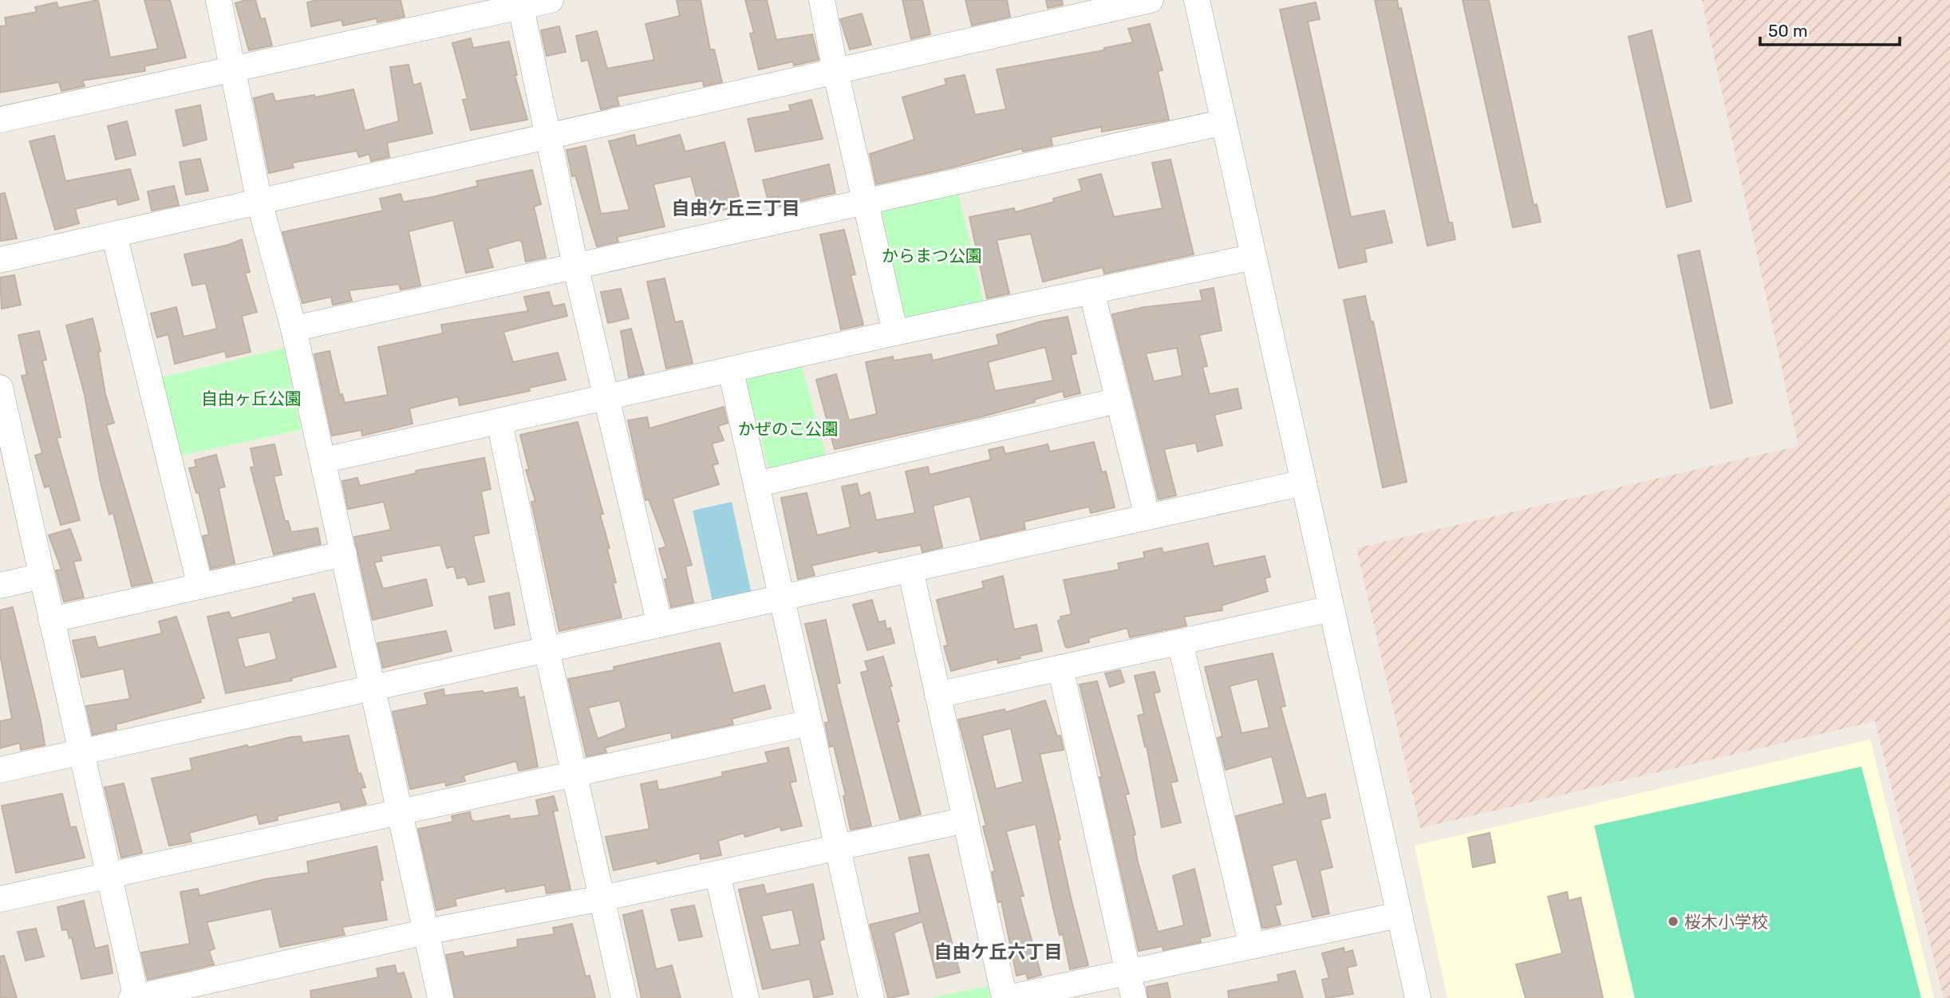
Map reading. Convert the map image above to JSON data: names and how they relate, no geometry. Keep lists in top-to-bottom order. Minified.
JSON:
{"districts":["自由ケ丘三丁目","自由ケ丘六丁目"],"parks":["からまつ公園","自由ヶ丘公園","かぜのこ公園"],"places":["桜木小学校"],"scale_bar":"50 m"}
